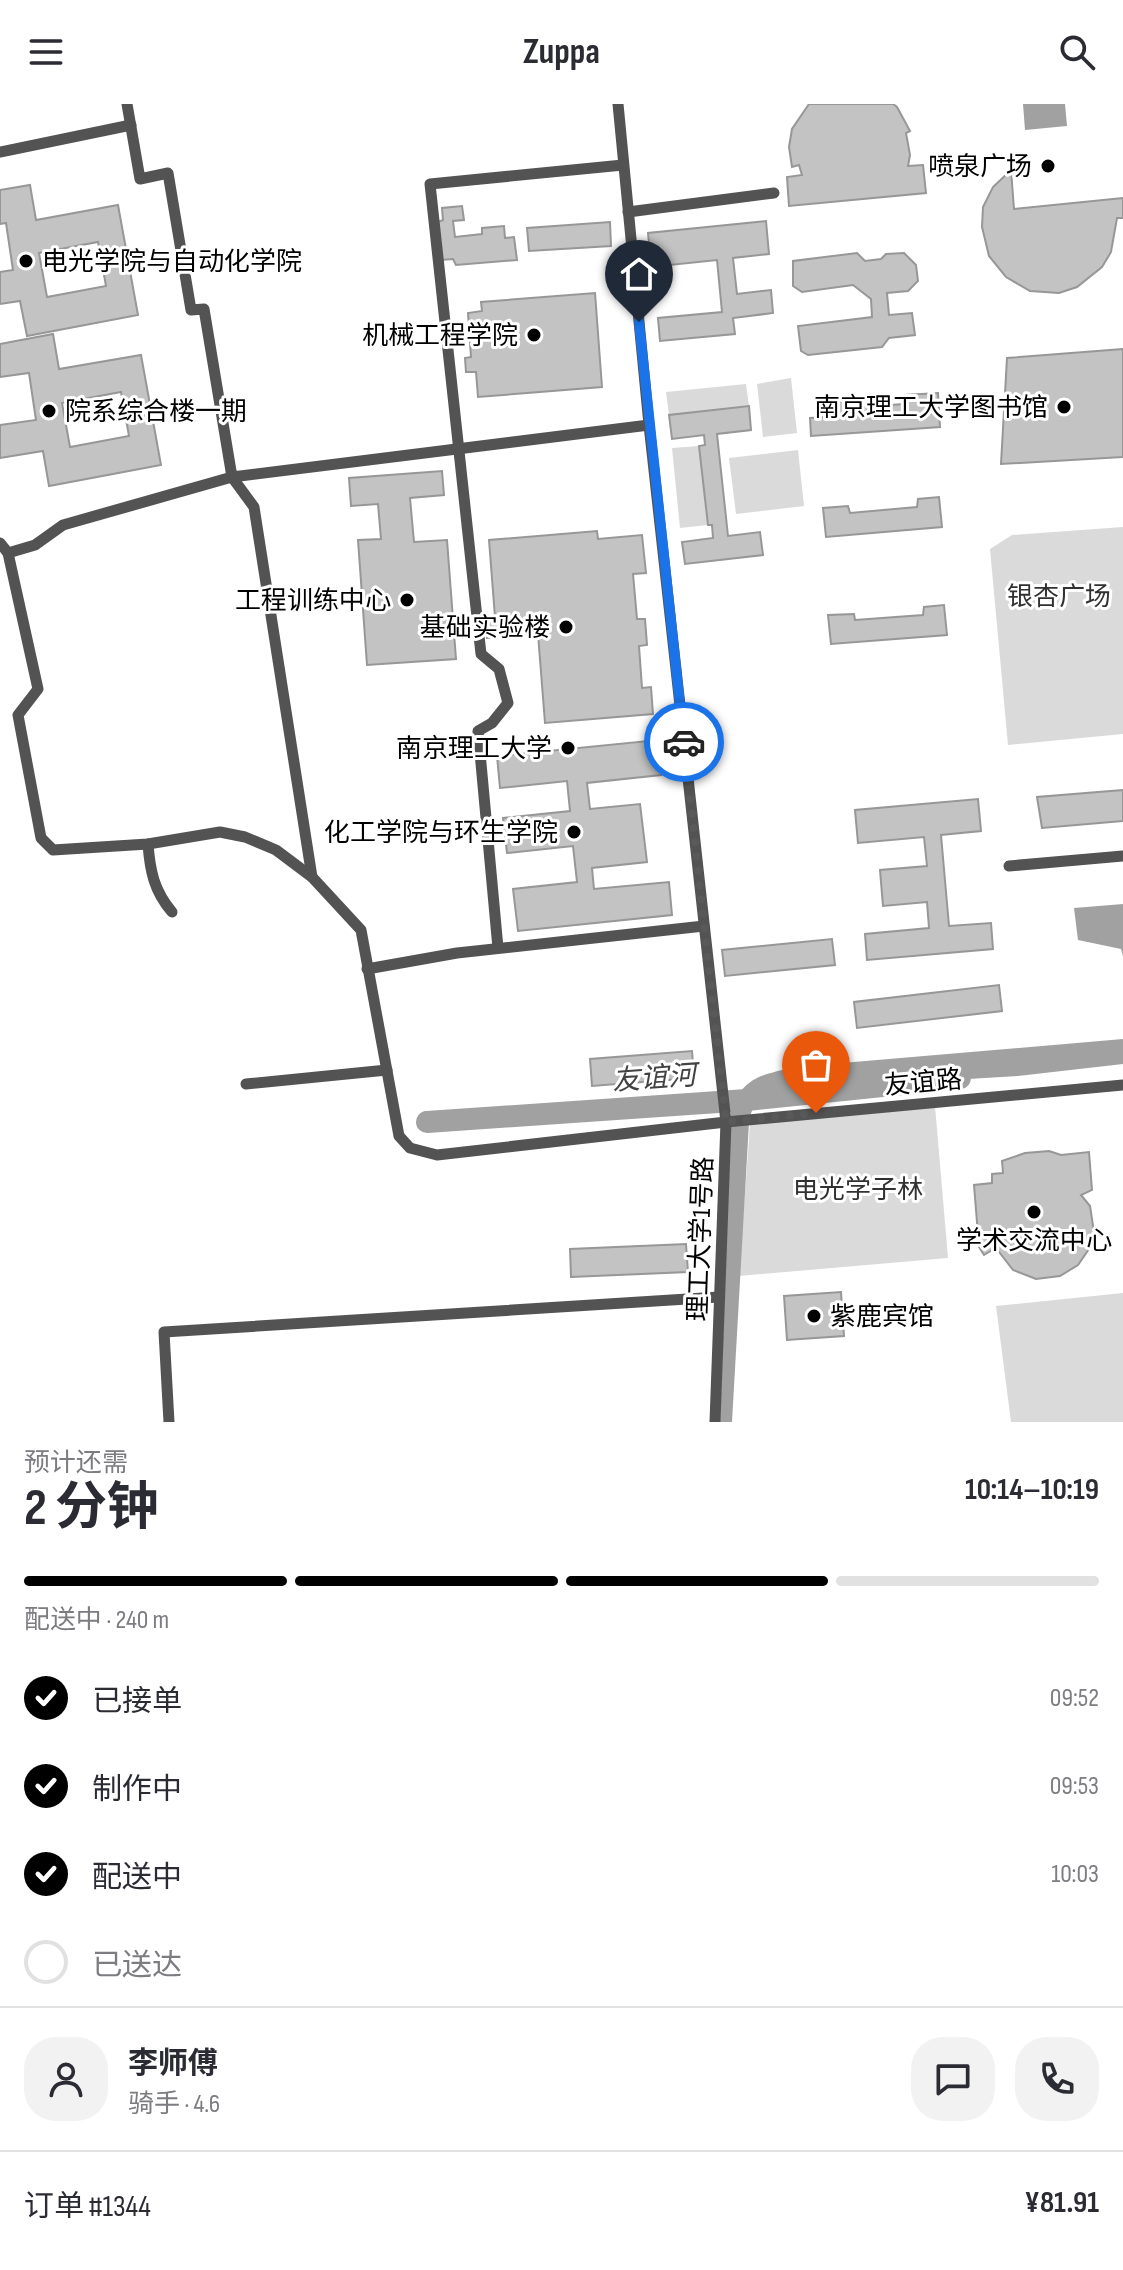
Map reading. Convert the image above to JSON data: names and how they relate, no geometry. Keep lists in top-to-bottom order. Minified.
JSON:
{"streets":{"street":["友谊路","理工大学1号路"]},"crossings":[["友谊路","理工大学1号路"]],"water":["友谊河"],"parks":["银杏广场","电光学子林"],"places":["喷泉广场","电光学院与自动化学院","机械工程学院","南京理工大学图书馆","院系综合楼一期","工程训练中心","基础实验楼","南京理工大学","化工学院与环生学院","学术交流中心","紫鹿宾馆"],"page":{"header":"Zuppa","heading":["2 分钟","预计还需","10:14–10:19"],"panel":["李师傅","骑手 · 4.6","订单 #1344","¥81.91"],"bar":"配送中 · 240 m","list":[["已接单","09:52"],["制作中","09:53"],["配送中","10:03"],"已送达"]}}
